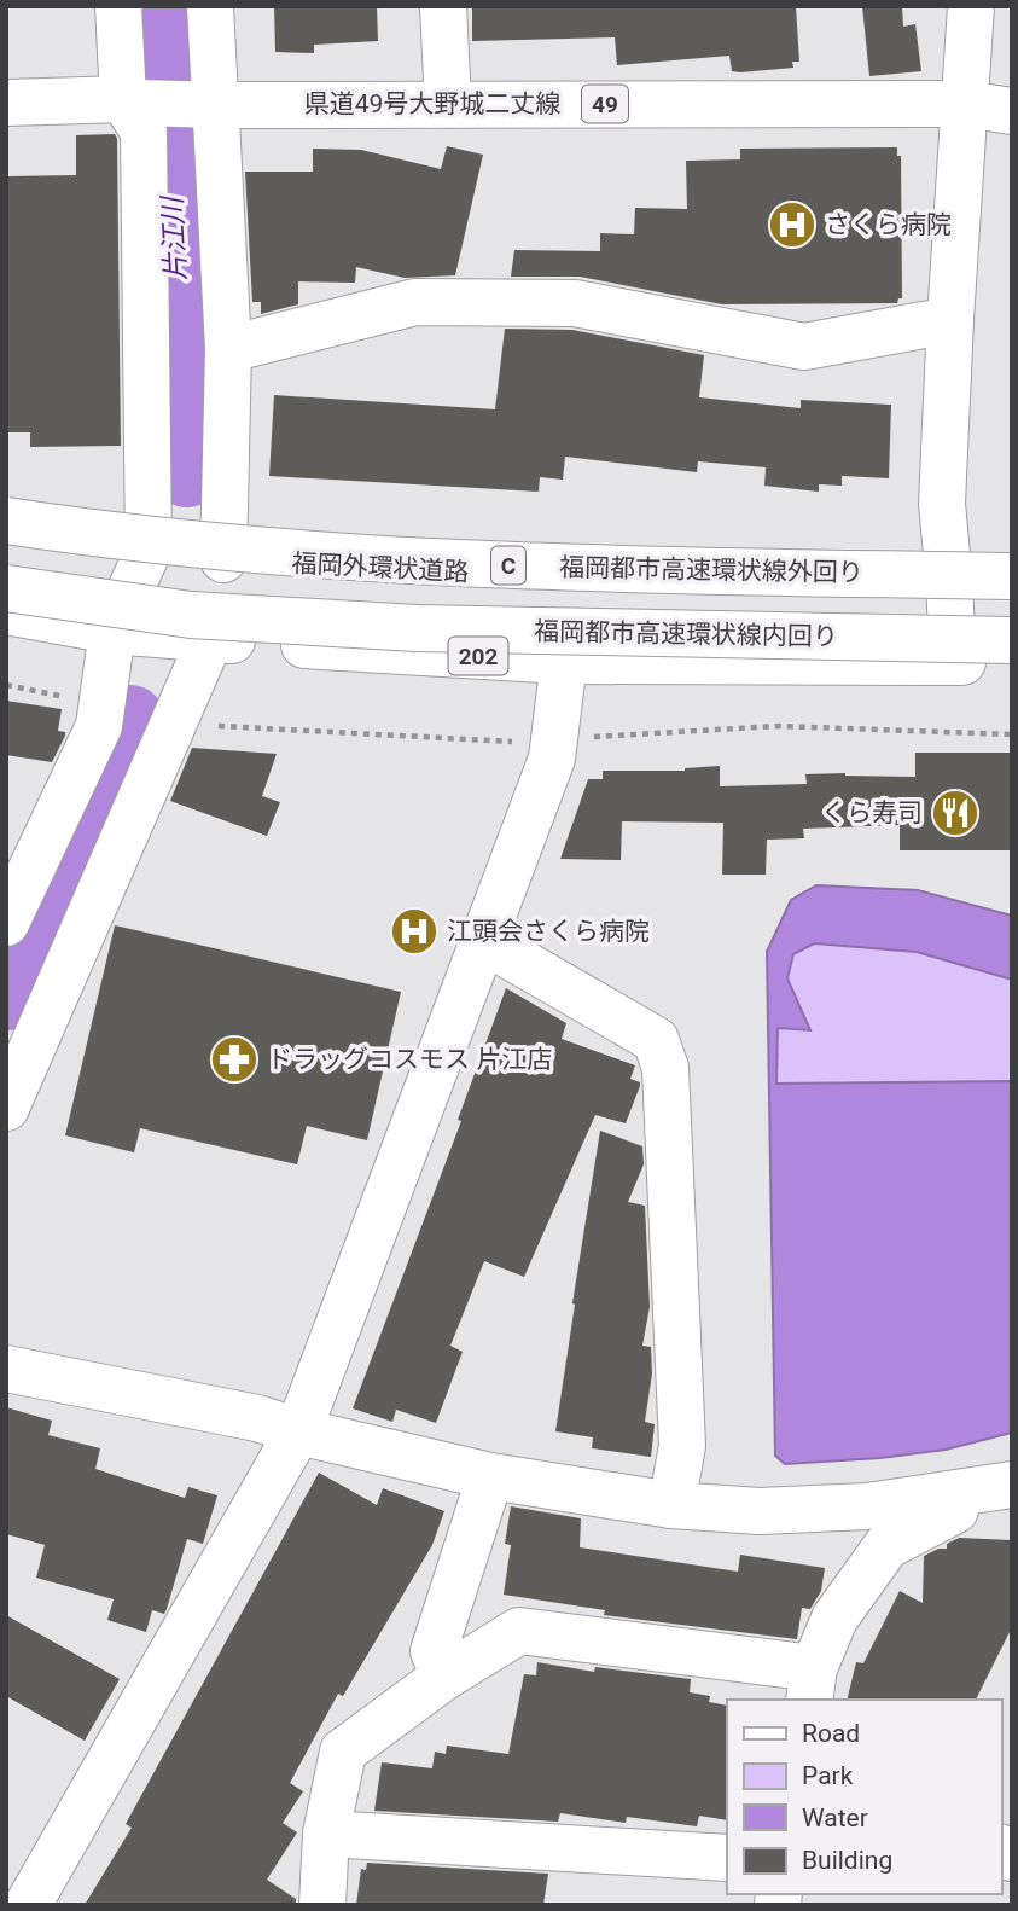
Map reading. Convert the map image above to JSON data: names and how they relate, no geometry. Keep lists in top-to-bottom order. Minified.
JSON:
{"streets":{"main road":["県道49号大野城二丈線","49","C","福岡外環状道路","福岡都市高速環状線外回り","福岡都市高速環状線内回り","202"]},"crossings":[["福岡外環状道路","福岡都市高速環状線外回り"]],"water":["片江川"],"places":{"hospital":["さくら病院","江頭会さくら病院"],"restaurant":["くら寿司"],"pharmacy":["ドラッグコスモス 片江店"]},"legend":["Road","Park","Water","Building"]}
